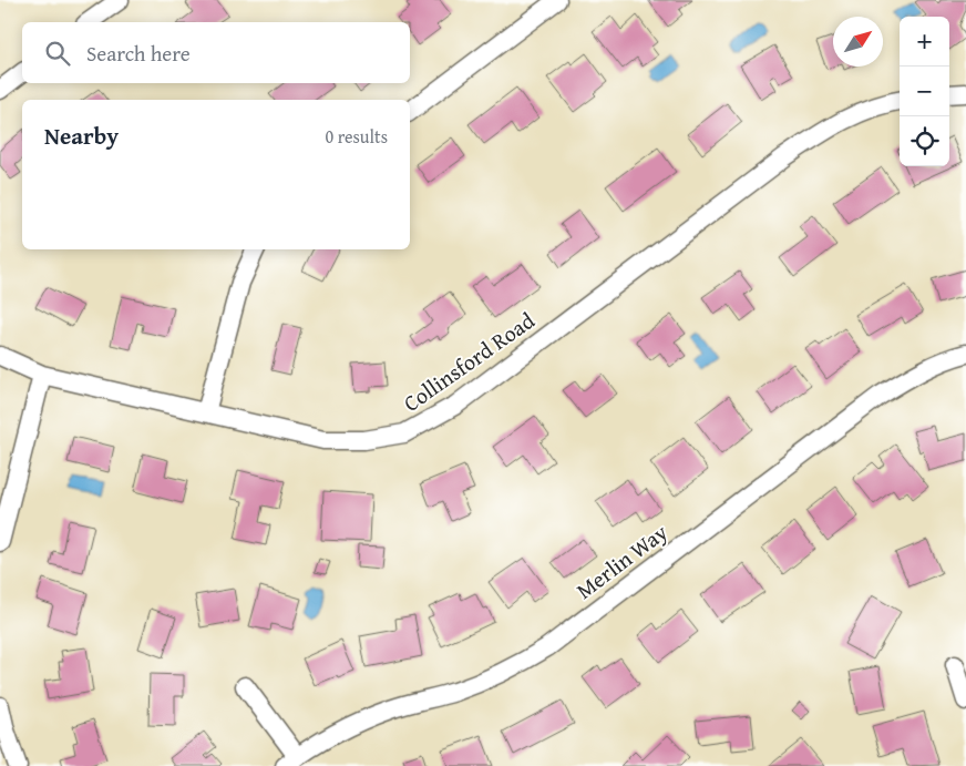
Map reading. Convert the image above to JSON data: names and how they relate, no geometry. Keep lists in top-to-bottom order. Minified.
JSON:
{"streets":{"street":["Collinsford Road","Merlin Way"]},"north":"top right","page":{"map_buttons":["+","−"],"search":"Search here","heading":["Nearby","0 results"]}}
